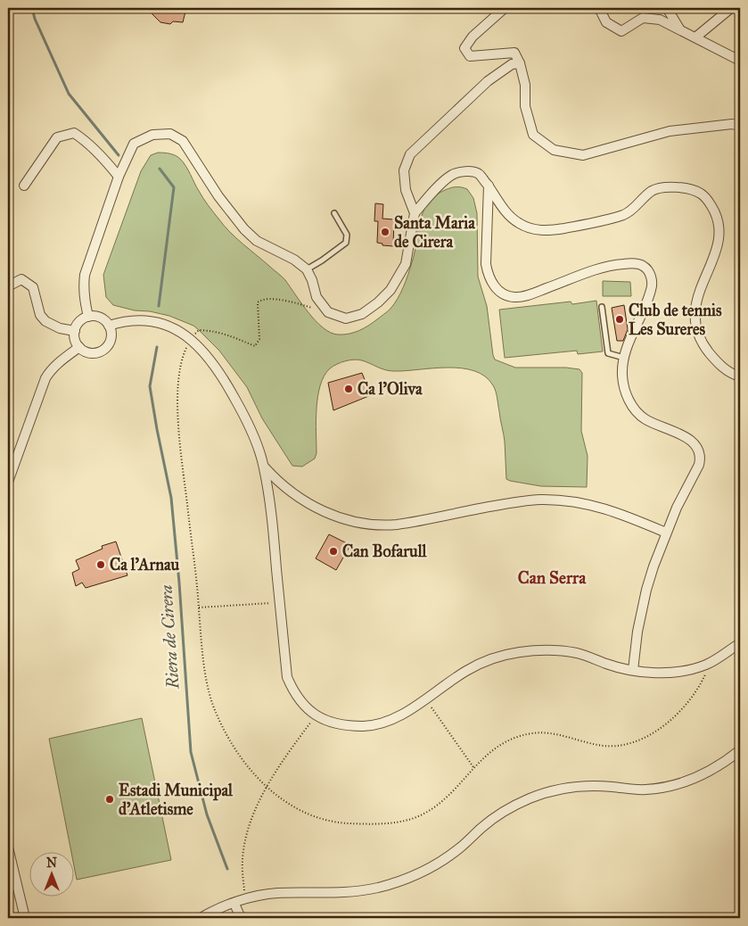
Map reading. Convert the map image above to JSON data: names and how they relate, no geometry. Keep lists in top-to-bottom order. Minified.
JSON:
{"districts":["Can Serra"],"water":["Riera de Cirera"],"places":["Santa Maria de Cirera","Club de tennis Les Sureres","Ca l'Oliva","Can Bofarull","Ca l'Arnau","Estadi Municipal d'Atletisme"],"north":"top"}
